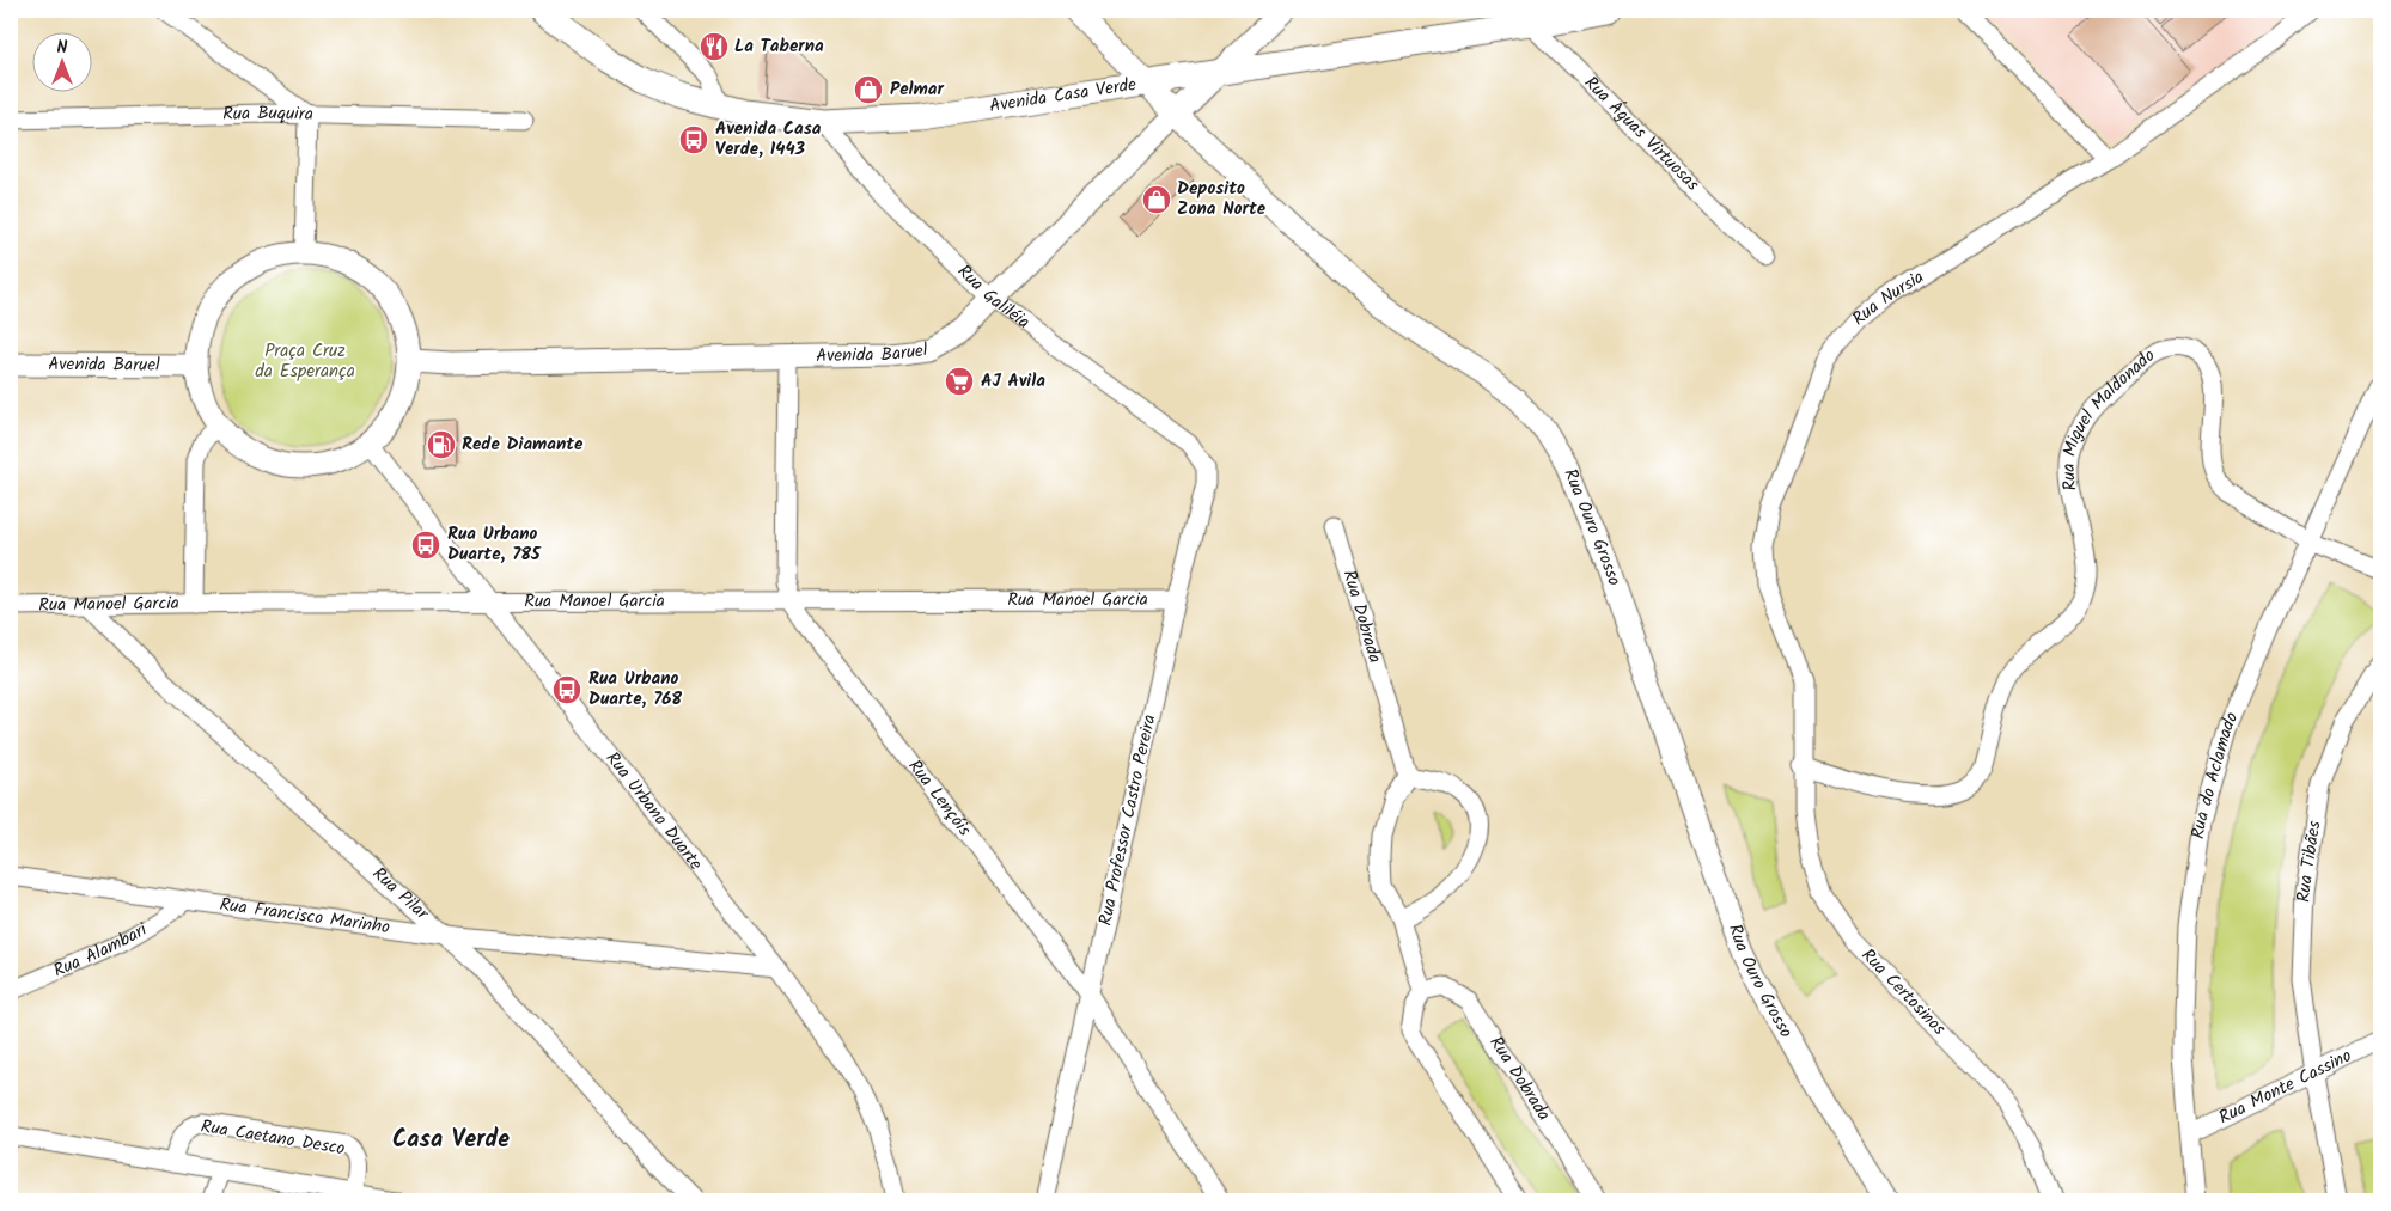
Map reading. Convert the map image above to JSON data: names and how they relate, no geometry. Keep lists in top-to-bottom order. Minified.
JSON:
{"streets":{"main road":["Avenida Casa Verde"],"street":["Rua Buquira","Rua Águas Virtuosas","Rua Galiléia","Rua Nursia","Avenida Baruel","Rua Miguel Maldonado","Rua Ouro Grosso","Rua Manoel Garcia","Rua Dobrada","Rua do Aclamado","Rua Lençóis","Rua Urbano Duarte","Rua Professor Castro Pereira","Rua Tibães","Rua Pilar","Rua Francisco Marinho","Rua Alambari","Rua Certosinos","Rua Monte Cassino","Rua Caetano Desco"]},"crossings":[["Avenida Casa Verde","Rua Águas Virtuosas"],["Avenida Casa Verde","Rua Galiléia"],["Avenida Casa Verde","Avenida Baruel"],["Avenida Casa Verde","Rua Ouro Grosso"],["Rua Galiléia","Avenida Baruel"],["Rua Galiléia","Rua Professor Castro Pereira"],["Rua Nursia","Rua Miguel Maldonado"],["Rua Nursia","Rua Certosinos"],["Avenida Baruel","Rua Ouro Grosso"],["Avenida Baruel","Rua Lençóis"],["Rua Miguel Maldonado","Rua do Aclamado"],["Rua Miguel Maldonado","Rua Certosinos"],["Rua Manoel Garcia","Rua Lençóis"],["Rua Manoel Garcia","Rua Urbano Duarte"],["Rua Manoel Garcia","Rua Professor Castro Pereira"],["Rua Manoel Garcia","Rua Pilar"],["Rua do Aclamado","Rua Monte Cassino"],["Rua Lençóis","Rua Professor Castro Pereira"],["Rua Urbano Duarte","Rua Francisco Marinho"],["Rua Tibães","Rua Monte Cassino"],["Rua Pilar","Rua Francisco Marinho"],["Rua Francisco Marinho","Rua Alambari"]],"districts":["Casa Verde"],"parks":["Praça Cruz da Esperança"],"places":{"restaurant":["La Taberna"],"shop":["Pelmar","Deposito Zona Norte"],"bus stop":["Avenida Casa Verde, 1443","Rua Urbano Duarte, 785","Rua Urbano Duarte, 768"],"supermarket":["AJ Avila"],"fuel station":["Rede Diamante"]},"north":"top"}
